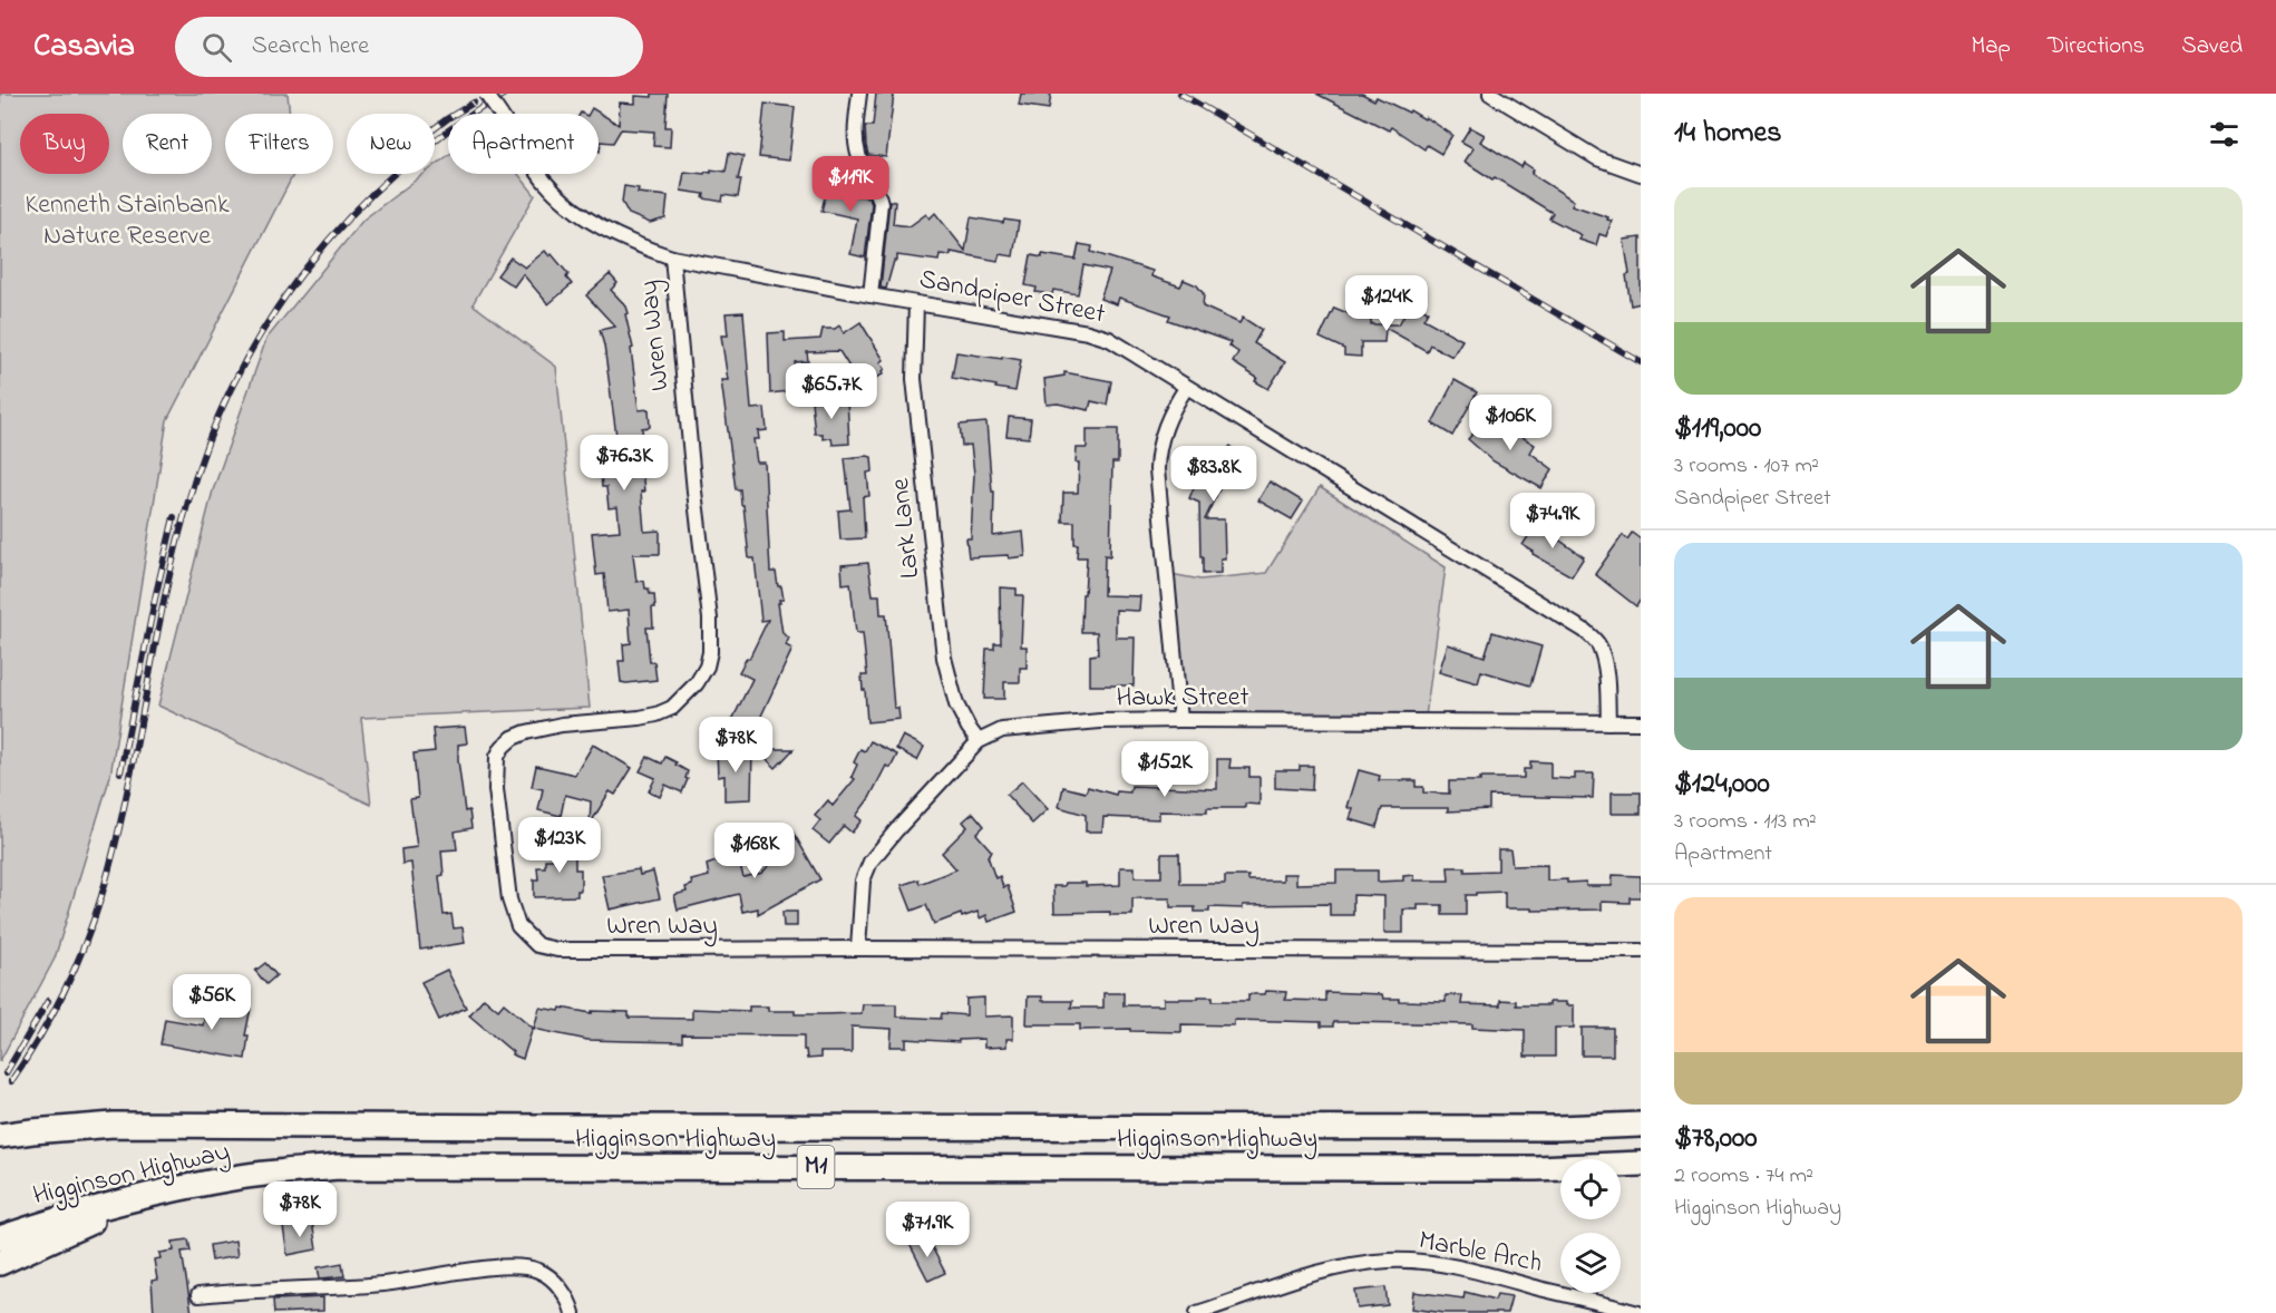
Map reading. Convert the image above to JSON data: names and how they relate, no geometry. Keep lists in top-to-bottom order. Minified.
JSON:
{"streets":{"highway":["Higginson Highway","M1"],"street":["Sandpiper Street","Wren Way","Lark Lane","Hawk Street","Marble Arch"]},"crossings":[["Sandpiper Street","Wren Way"],["Sandpiper Street","Lark Lane"],["Sandpiper Street","Hawk Street"],["Wren Way","Hawk Street"],["Lark Lane","Hawk Street"]],"parks":["Kenneth Stainbank Nature Reserve"],"page":{"header":"Casavia","search":"Search here","nav":["Map","Directions","Saved"],"heading":"14 homes","chip":["Buy","Rent","Filters","New","Apartment"],"price":["$119K","$124K","$65.7K","$106K","$76.3K","$83.8K","$74.9K","$78K","$152K","$123K","$168K","$56K","$78K","$71.9K"],"list":[{"name":"$119,000","note":"3 rooms · 107 m² · Sandpiper Street"},{"name":"$124,000","note":"3 rooms · 113 m² · Apartment"},{"name":"$78,000","note":"2 rooms · 74 m² · Higginson Highway"}]}}
